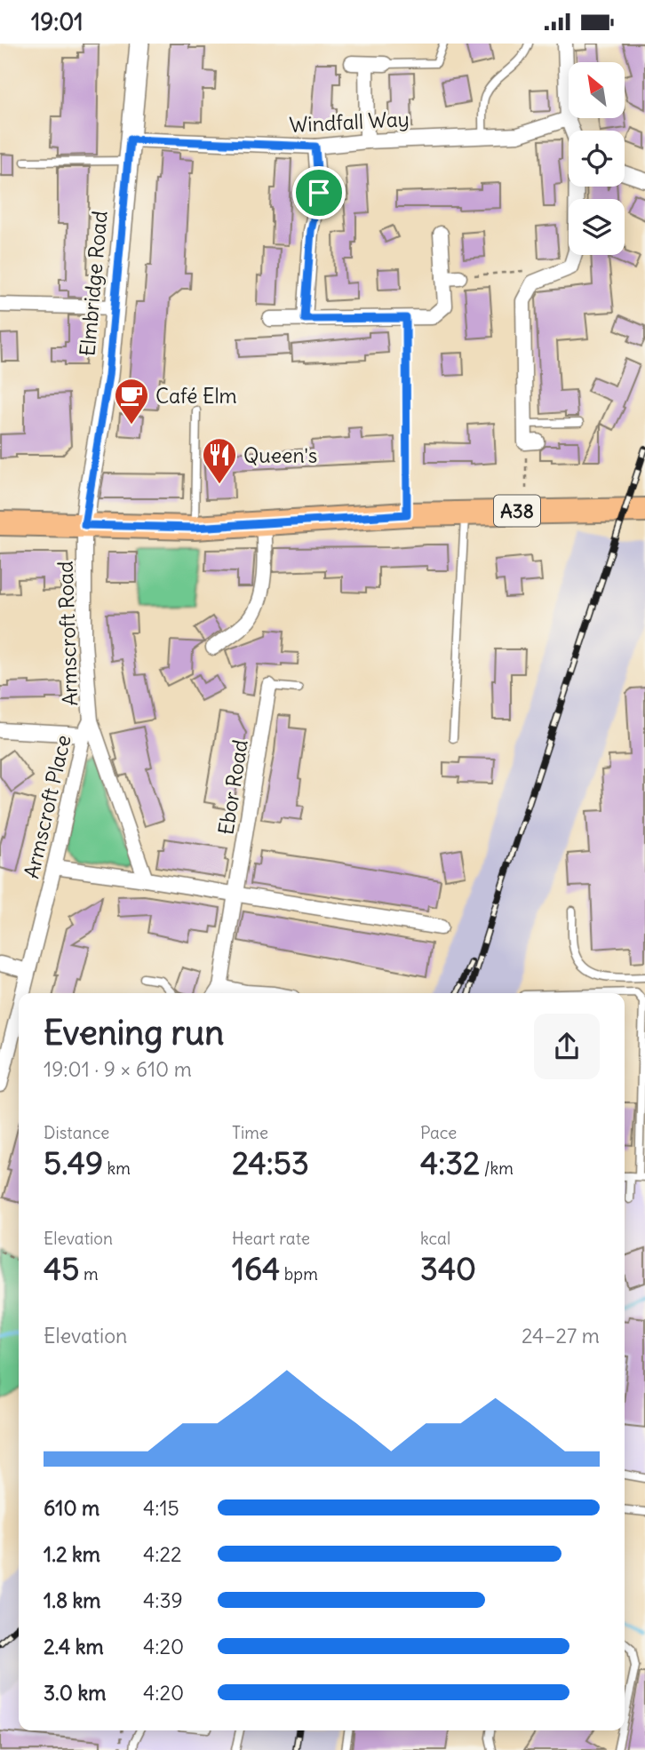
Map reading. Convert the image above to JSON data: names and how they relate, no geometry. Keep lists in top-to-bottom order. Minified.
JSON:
{"streets":{"main road":["A38"],"street":["Windfall Way","Elmbridge Road","Armscroft Road","Ebor Road","Armscroft Place"]},"crossings":[["Windfall Way","Elmbridge Road"],["Elmbridge Road","A38"],["Elmbridge Road","Armscroft Road"],["A38","Armscroft Road"],["Armscroft Road","Armscroft Place"]],"places":{"cafe":["Café Elm"],"restaurant":["Queen's"]},"north":"top left","page":{"status":"19:01","heading":["Evening run","19:01 · 9 × 610 m"],"stats":[["Distance","5.49 km"],["Time","24:53"],["Pace","4:32 /km"],["Elevation","45 m"],["Heart rate","164 bpm"],["kcal","340"]],"chart":["Elevation","24–27 m"],"list":[{"name":"610 m","note":"4:15"},{"name":"1.2 km","note":"4:22"},{"name":"1.8 km","note":"4:39"},{"name":"2.4 km","note":"4:20"},{"name":"3.0 km","note":"4:20"}]}}
